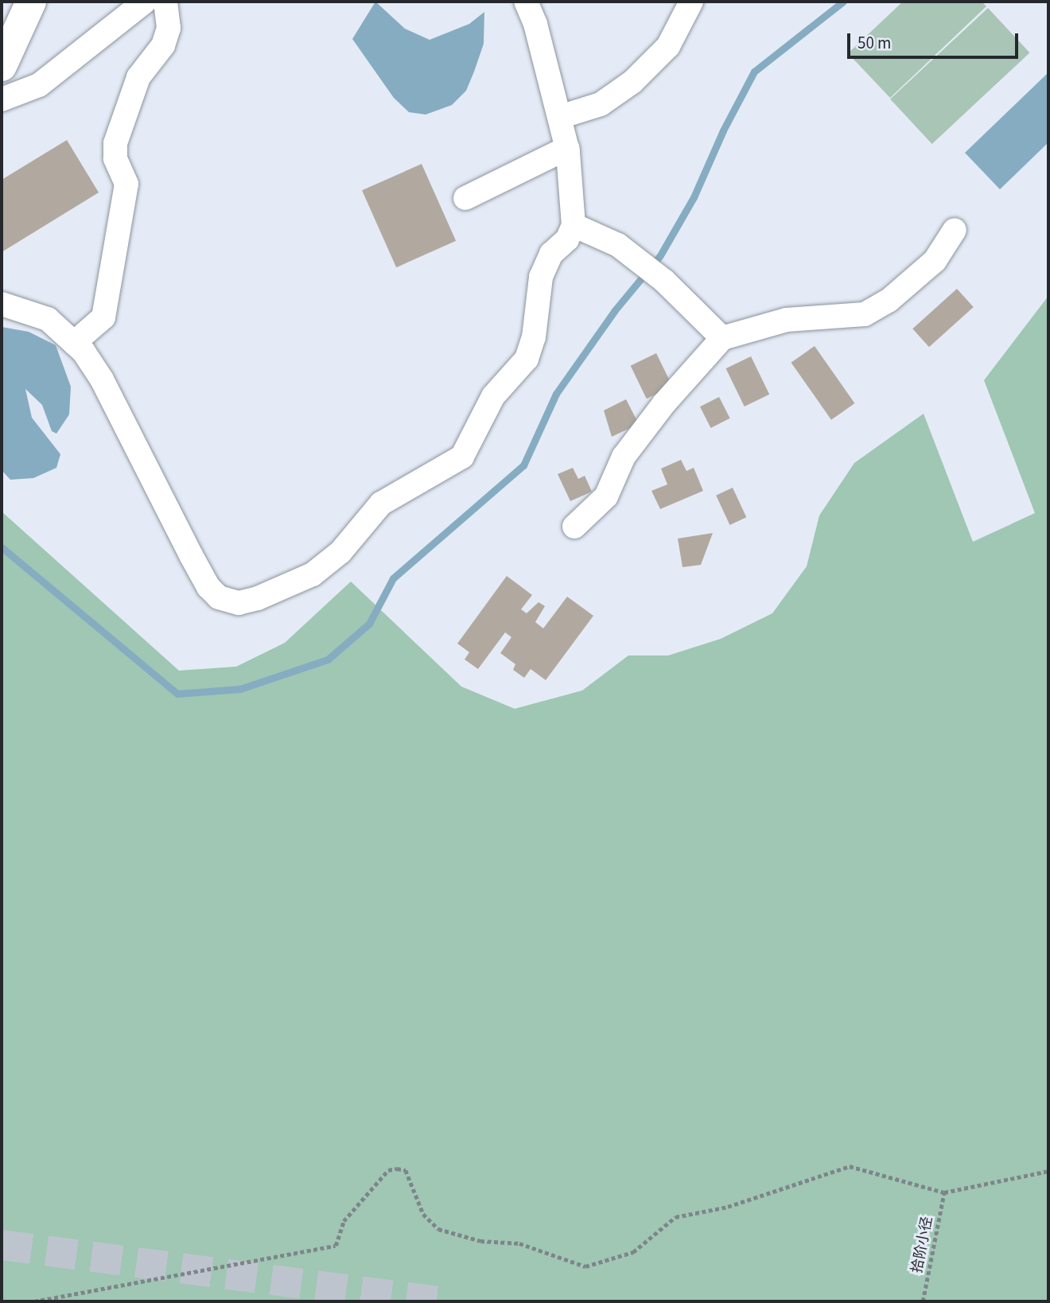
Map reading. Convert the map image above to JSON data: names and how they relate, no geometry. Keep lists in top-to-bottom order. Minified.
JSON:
{"streets":{"path":["拾阶小径"]},"scale_bar":"50 m"}
